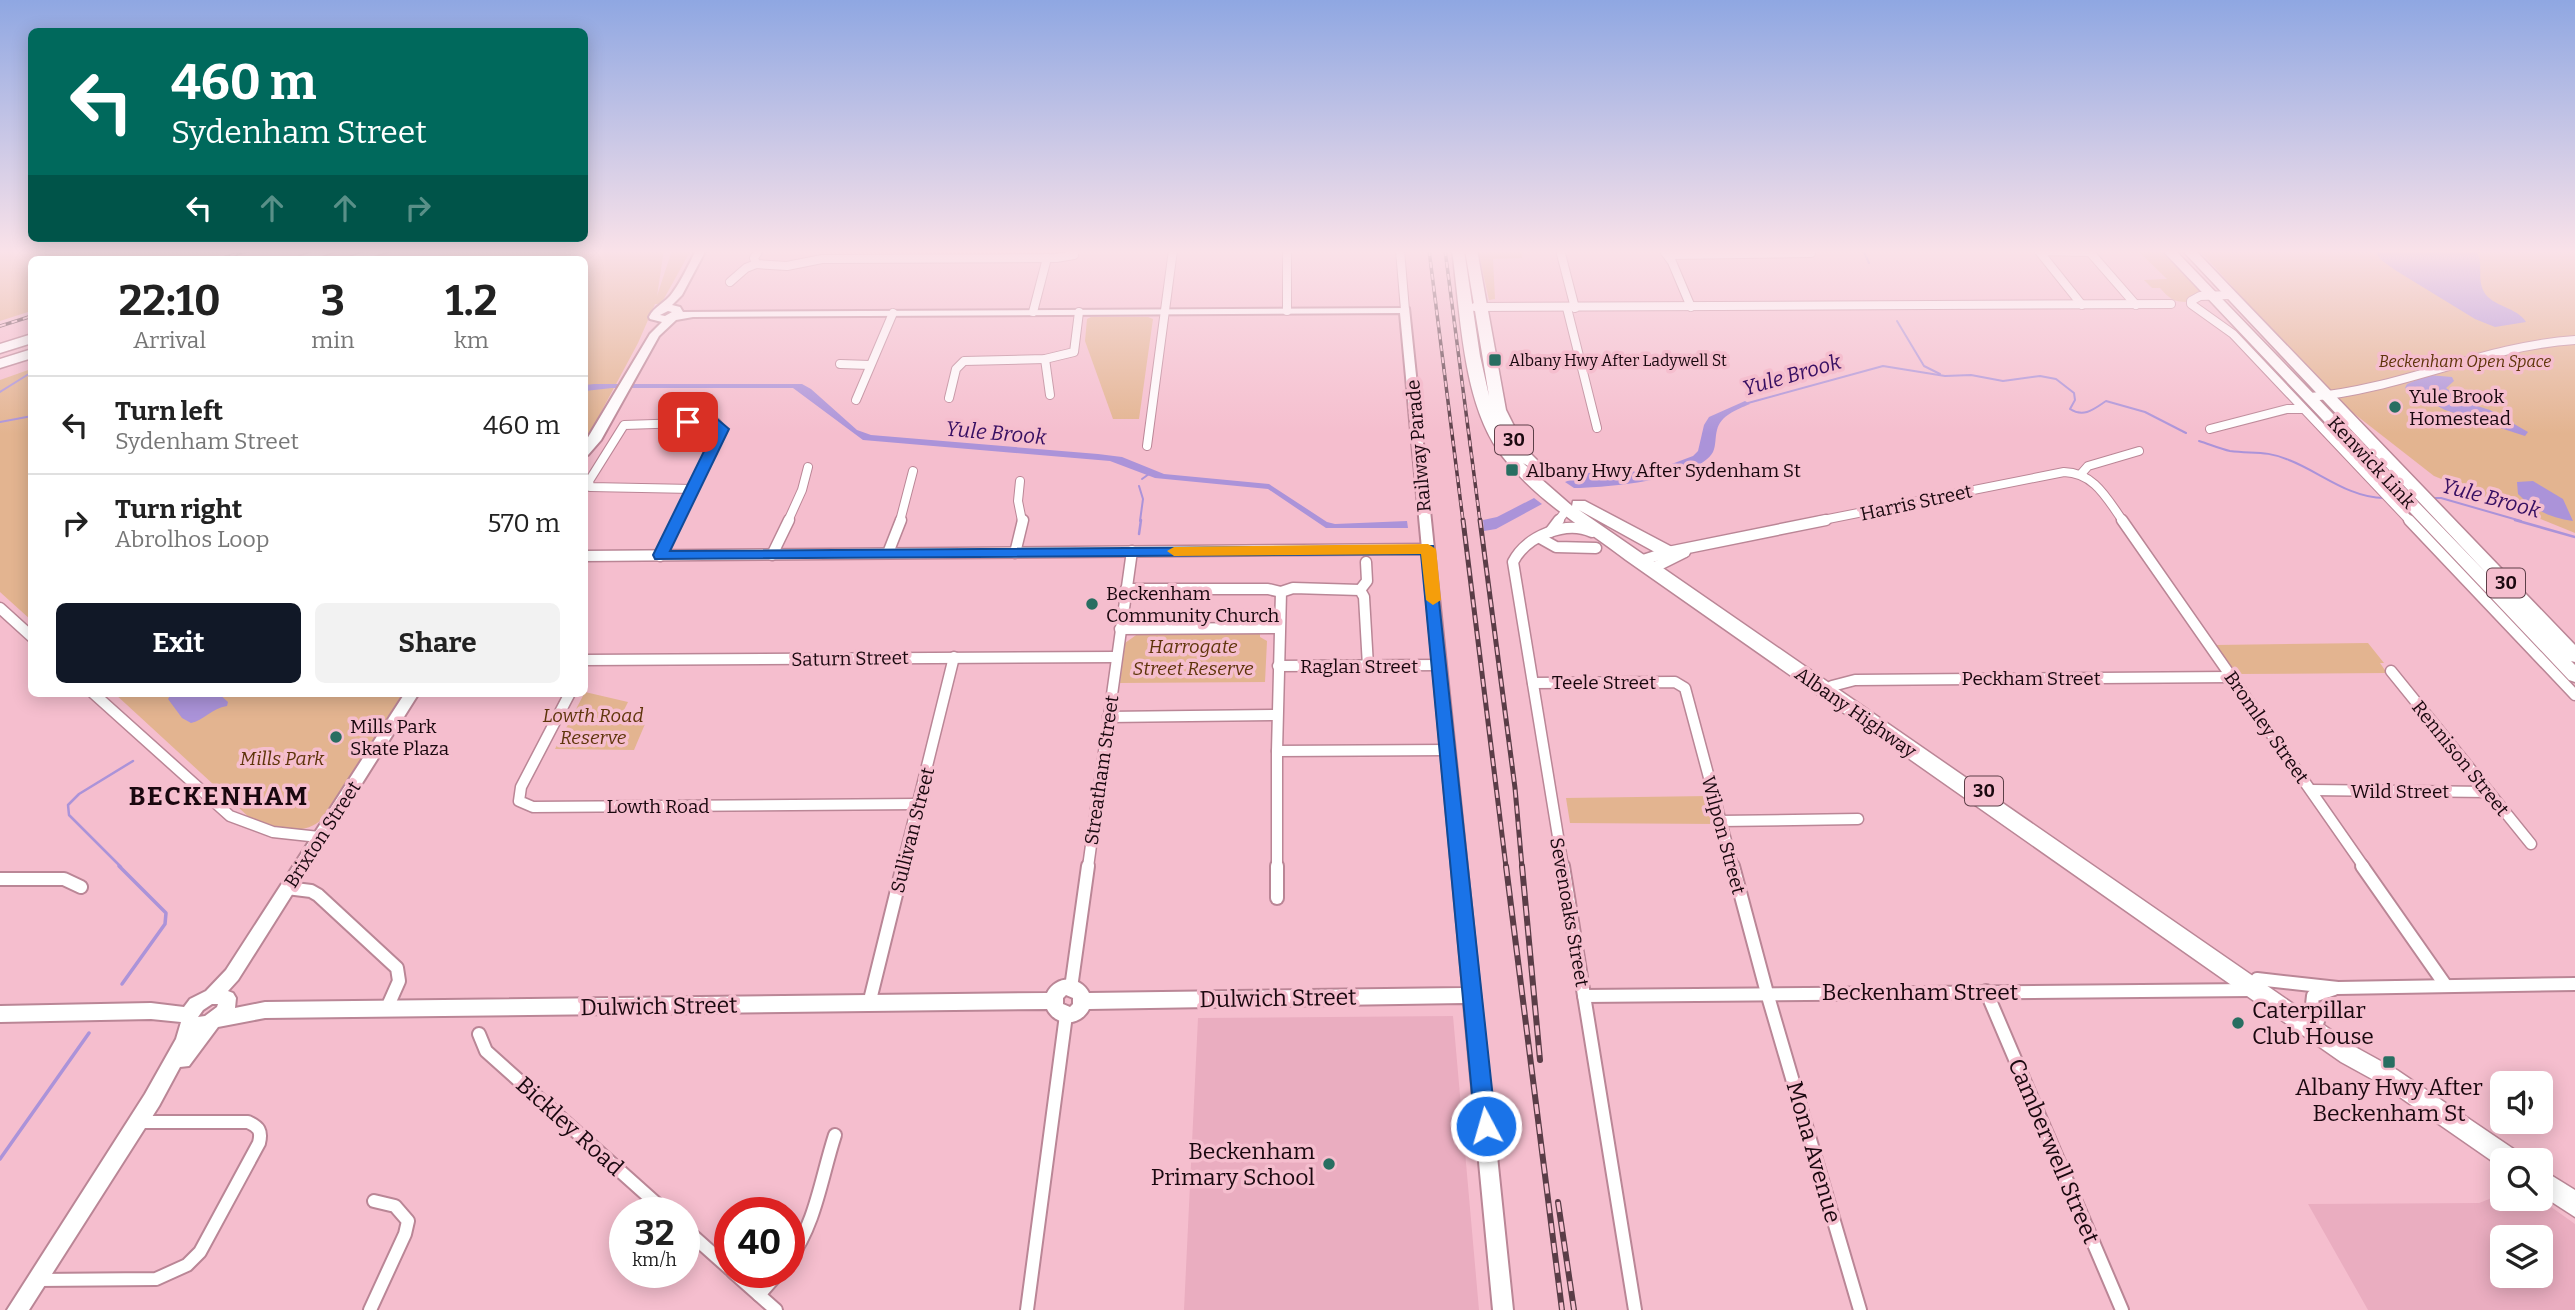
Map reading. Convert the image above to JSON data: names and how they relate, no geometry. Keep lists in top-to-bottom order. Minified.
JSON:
{"streets":{"highway":["30","Kenwick Link","Albany Highway"],"street":["Railway Parade","Harris Street","Saturn Street","Raglan Street","Peckham Street","Teele Street","Bromley Street","Rennison Street","Streatham Street","Wild Street","Lowth Road","Sullivan Street","Brixton Street","Wilpon Street","Sevenoaks Street","Beckenham Street","Dulwich Street","Bickley Road","Camberwell Street","Mona Avenue"]},"crossings":[["Railway Parade","Raglan Street"],["Railway Parade","Dulwich Street"],["Harris Street","Albany Highway"],["Harris Street","Bromley Street"],["Saturn Street","Streatham Street"],["Saturn Street","Sullivan Street"],["Peckham Street","Albany Highway"],["Peckham Street","Bromley Street"],["Teele Street","Wilpon Street"],["Teele Street","Sevenoaks Street"],["Albany Highway","Sevenoaks Street"],["Albany Highway","Beckenham Street"],["Bromley Street","Wild Street"],["Bromley Street","Beckenham Street"],["Rennison Street","Wild Street"],["Streatham Street","Dulwich Street"],["Lowth Road","Sullivan Street"],["Sullivan Street","Dulwich Street"],["Brixton Street","Dulwich Street"],["Wilpon Street","Beckenham Street"],["Wilpon Street","Mona Avenue"],["Sevenoaks Street","Beckenham Street"],["Beckenham Street","Camberwell Street"],["Beckenham Street","Mona Avenue"]],"districts":["BECKENHAM"],"water":["Yule Brook"],"parks":["Beckenham Open Space","Harrogate Street Reserve","Lowth Road Reserve","Mills Park"],"places":{"transit":["Albany Hwy After Ladywell St","Albany Hwy After Sydenham St","Albany Hwy After Beckenham St"],"other":["Yule Brook Homestead","Beckenham Community Church","Mills Park Skate Plaza","Caterpillar Club House","Beckenham Primary School"]},"page":{"turn":["460 m","Sydenham Street"],"eta":["22:10","Arrival","3","min","1.2","km"],"list":[{"name":"Turn left","note":"Sydenham Street","value":"460 m"},{"name":"Turn right","note":"Abrolhos Loop","value":"570 m"}],"buttons":["Exit","Share"],"speed":"32 km/h","limit":"40"}}
